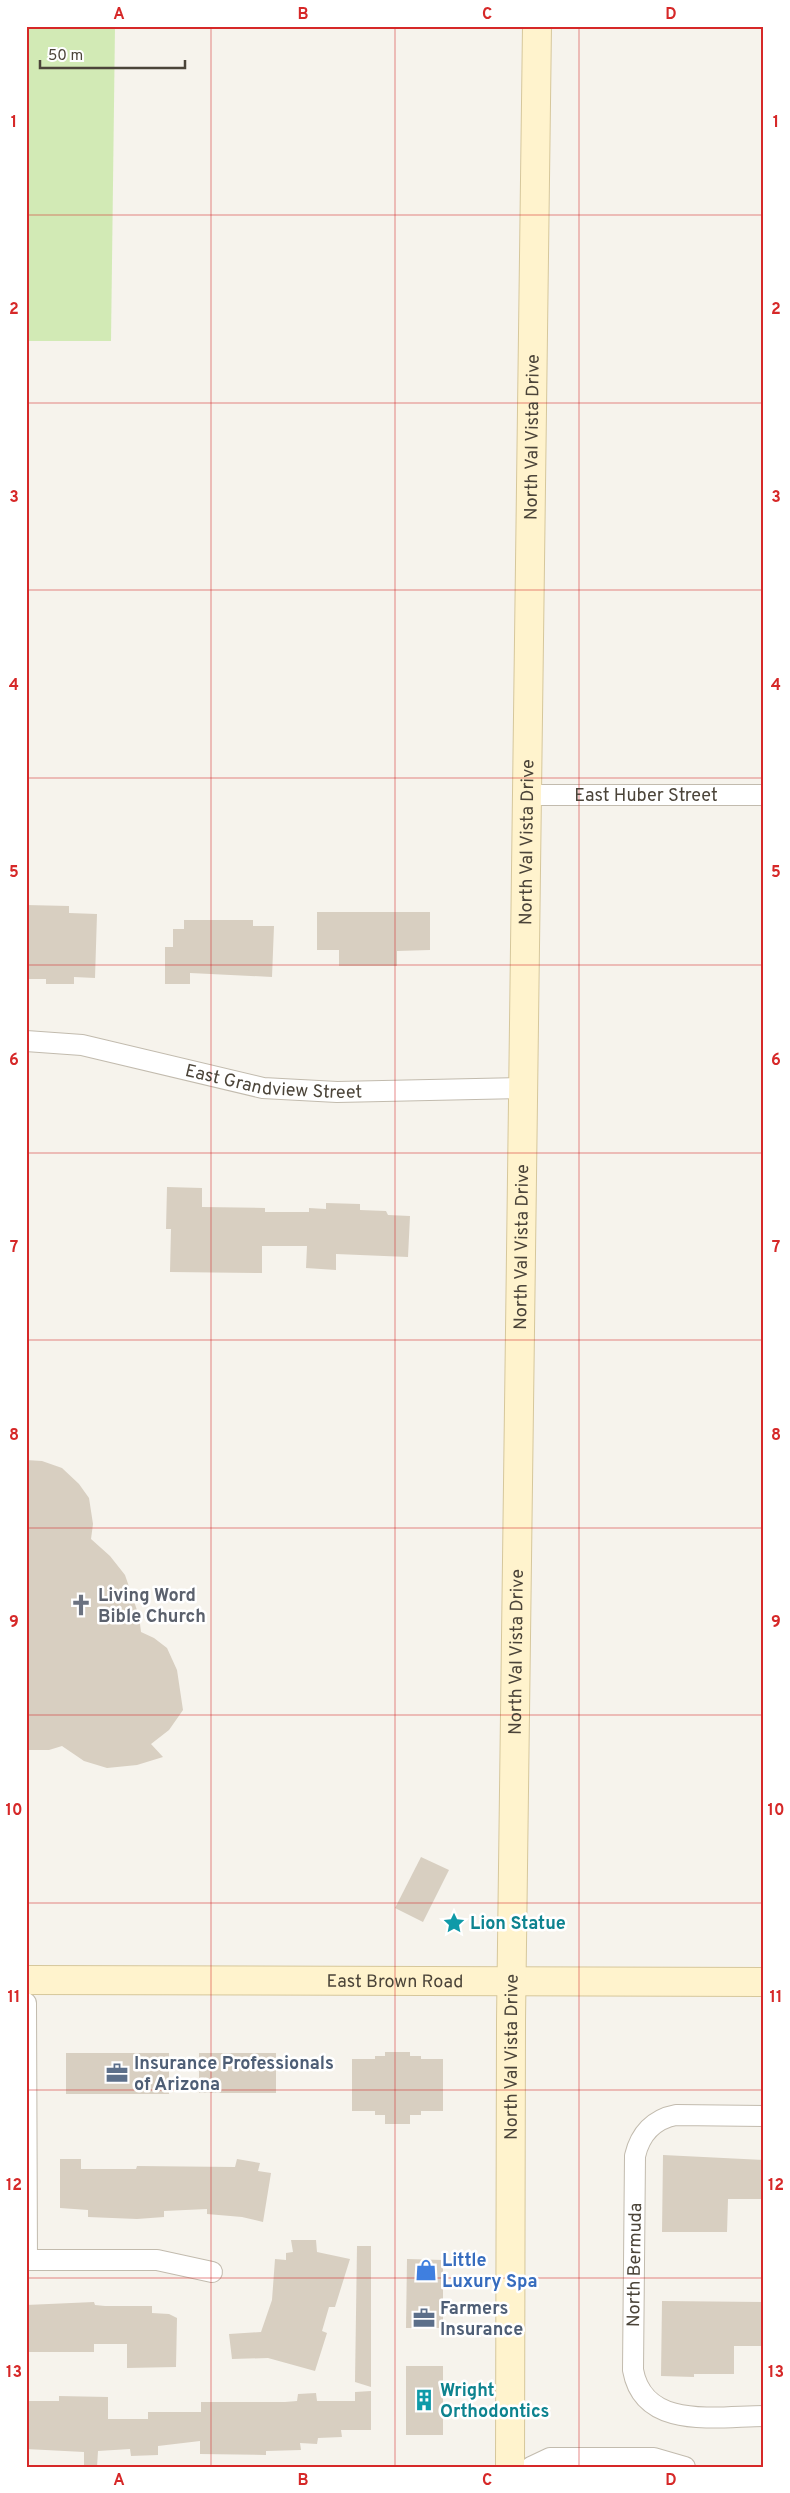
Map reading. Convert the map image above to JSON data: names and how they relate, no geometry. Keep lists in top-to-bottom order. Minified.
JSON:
{"streets":{"main road":["North Val Vista Drive","East Brown Road"],"street":["East Huber Street","East Grandview Street","North Bermuda"]},"crossings":[["North Val Vista Drive","East Huber Street"],["North Val Vista Drive","East Grandview Street"],["North Val Vista Drive","East Brown Road"]],"places":{"church":["Living Word Bible Church"],"place":["Lion Statue"],"office":["Insurance Professionals of Arizona","Farmers Insurance"],"shop":["Little Luxury Spa"],"building":["Wright Orthodontics"]},"scale_bar":"50 m","grid":{"columns":["A","B","C","D"],"rows":["1","2","3","4","5","6","7","8","9","10","11","12","13"]}}
